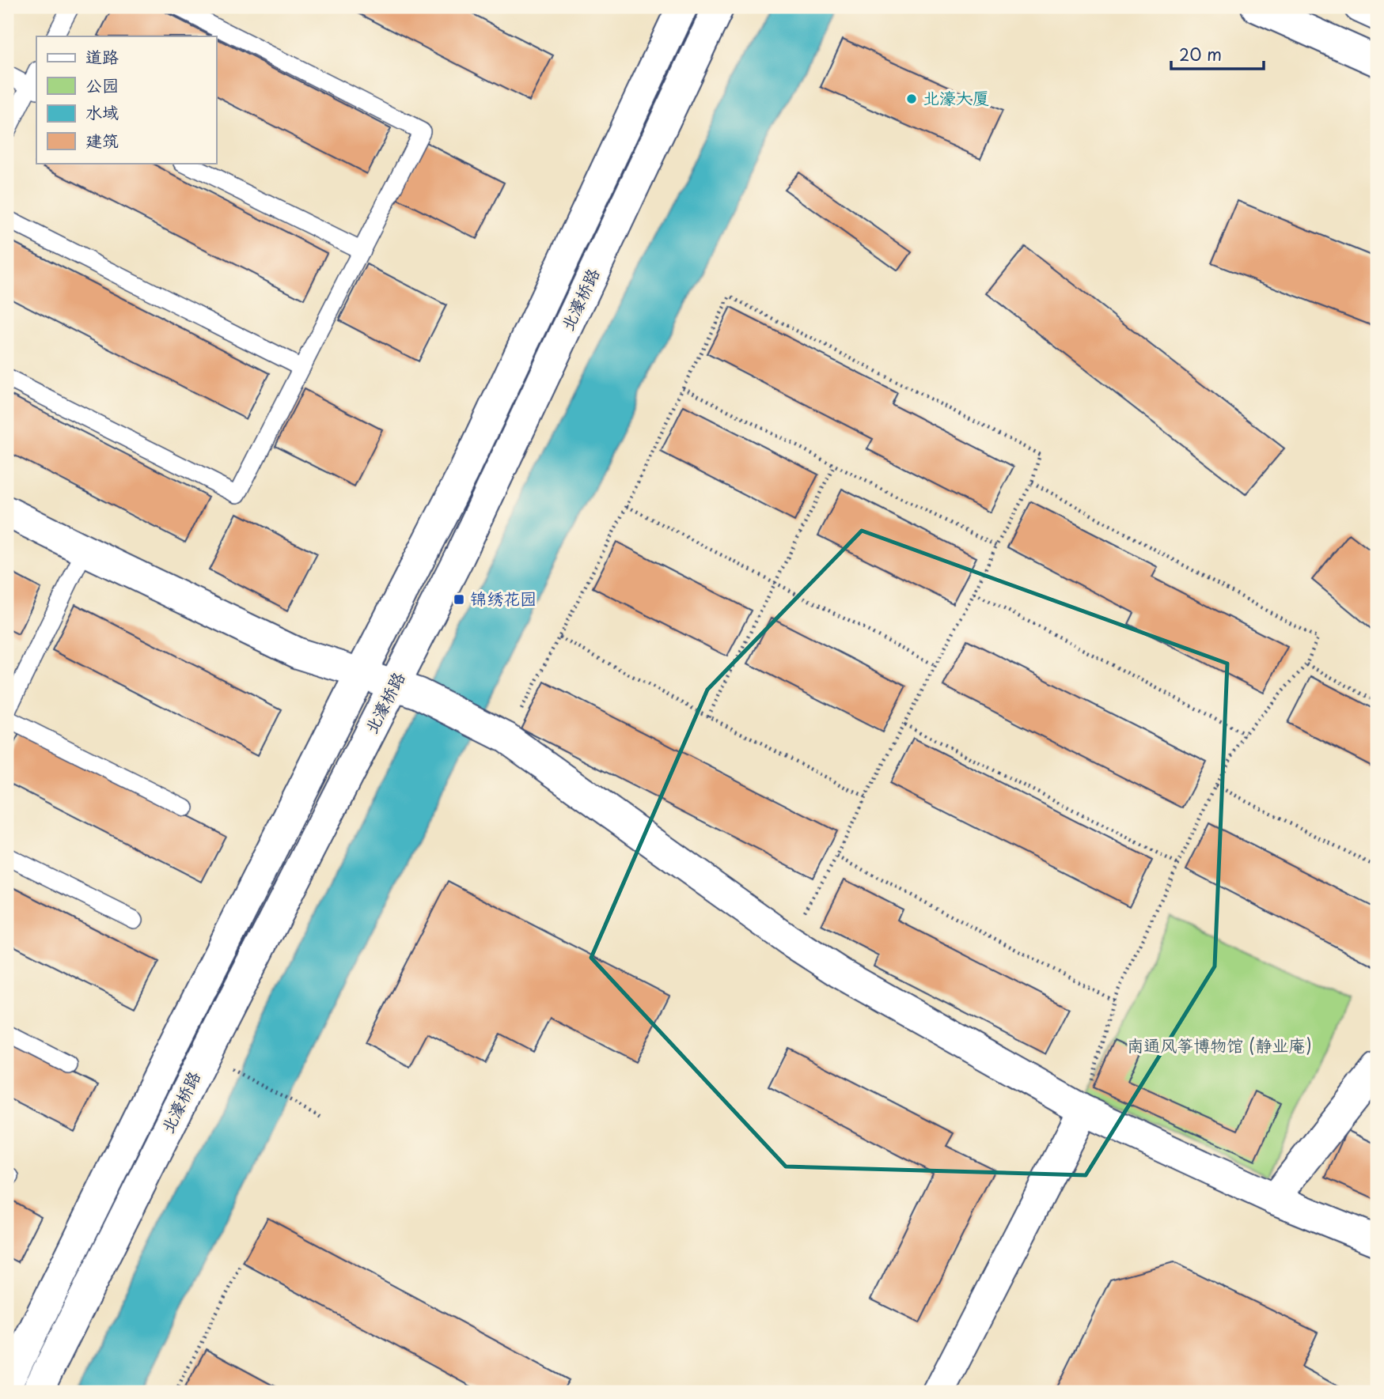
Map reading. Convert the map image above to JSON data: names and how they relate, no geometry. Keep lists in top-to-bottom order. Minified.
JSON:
{"streets":{"main road":["北濠桥路"]},"parks":["南通风筝博物馆 (静业庵)"],"places":{"other":["北濠大厦"],"transit":["锦绣花园"]},"legend":["道路","公园","水域","建筑"],"scale_bar":"20 m"}
